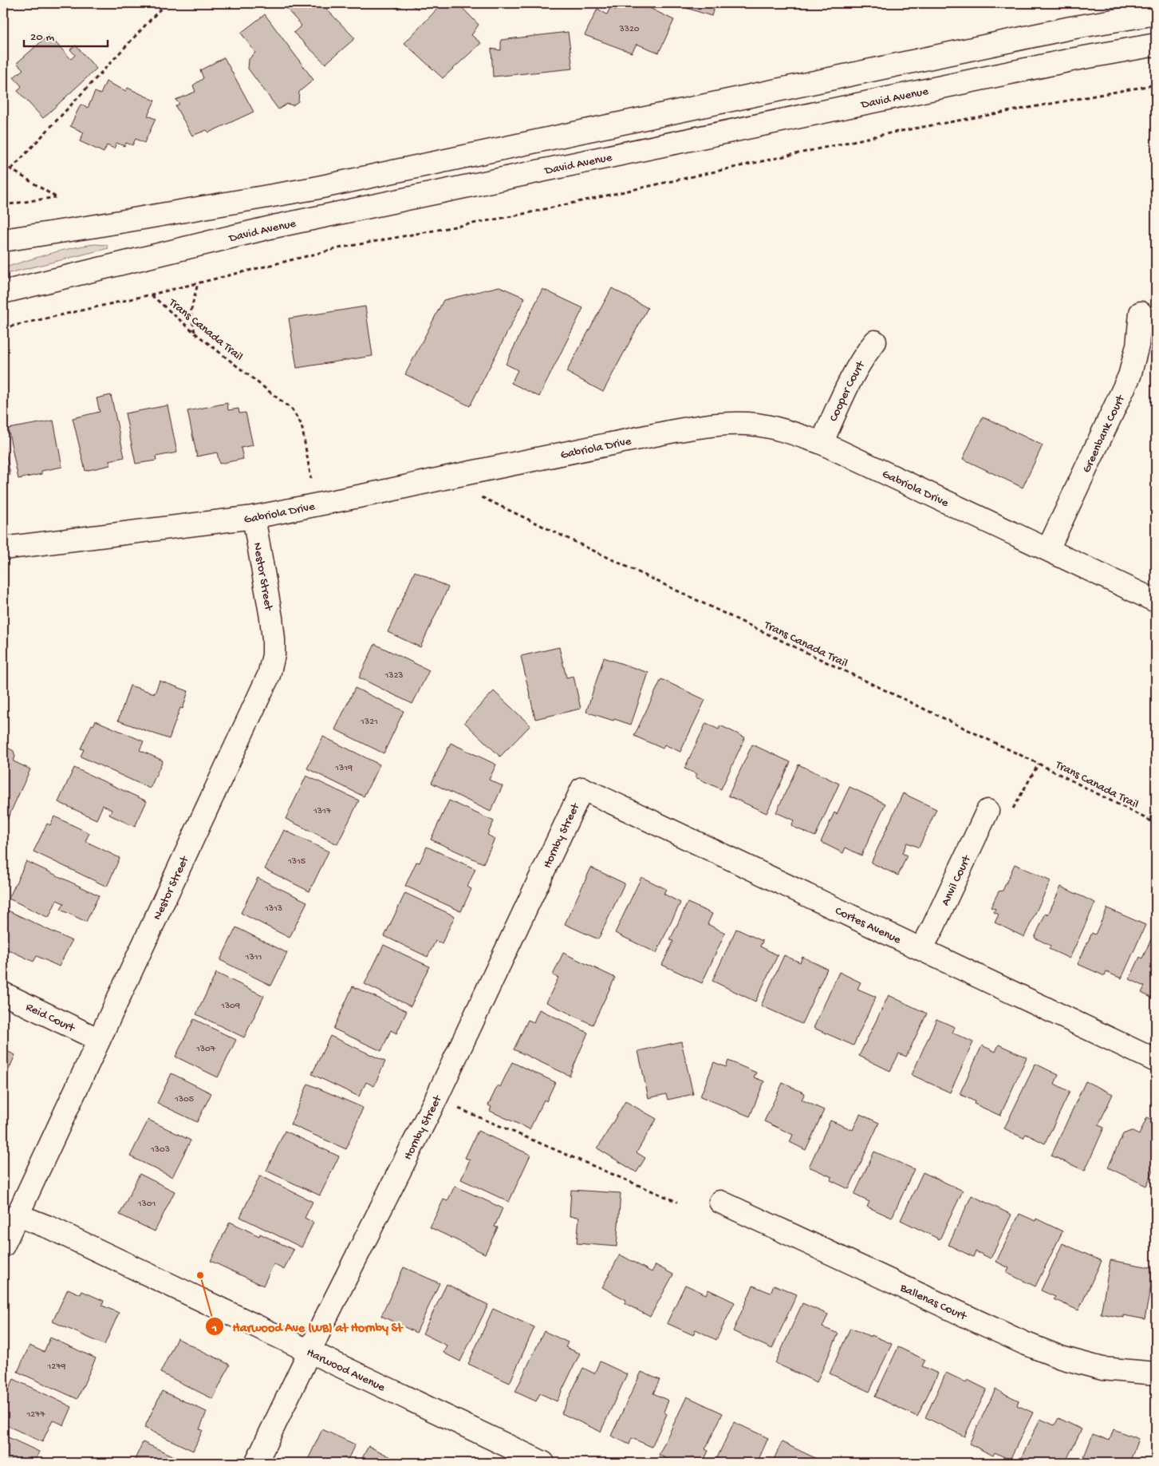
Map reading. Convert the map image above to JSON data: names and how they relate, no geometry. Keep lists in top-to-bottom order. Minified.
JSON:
{"streets":{"street":["David Avenue","Cooper Court","Greenbank Court","Gabriola Drive","Nestor Street","Hornby Street","Anvil Court","Cortes Avenue","Reid Court","Ballenas Court","Harwood Avenue"],"path":["Trans Canada Trail"]},"crossings":[["Trans Canada Trail","Gabriola Drive"],["Cooper Court","Gabriola Drive"],["Greenbank Court","Gabriola Drive"],["Gabriola Drive","Nestor Street"],["Nestor Street","Reid Court"],["Nestor Street","Harwood Avenue"],["Hornby Street","Cortes Avenue"],["Hornby Street","Harwood Avenue"],["Anvil Court","Cortes Avenue"]],"places":["Harwood Ave (WB) at Hornby St"],"house_numbers":["3320","1323","1321","1319","1317","1315","1313","1311","1309","1307","1305","1303","1301","1279","1277"],"scale_bar":"20 m"}
